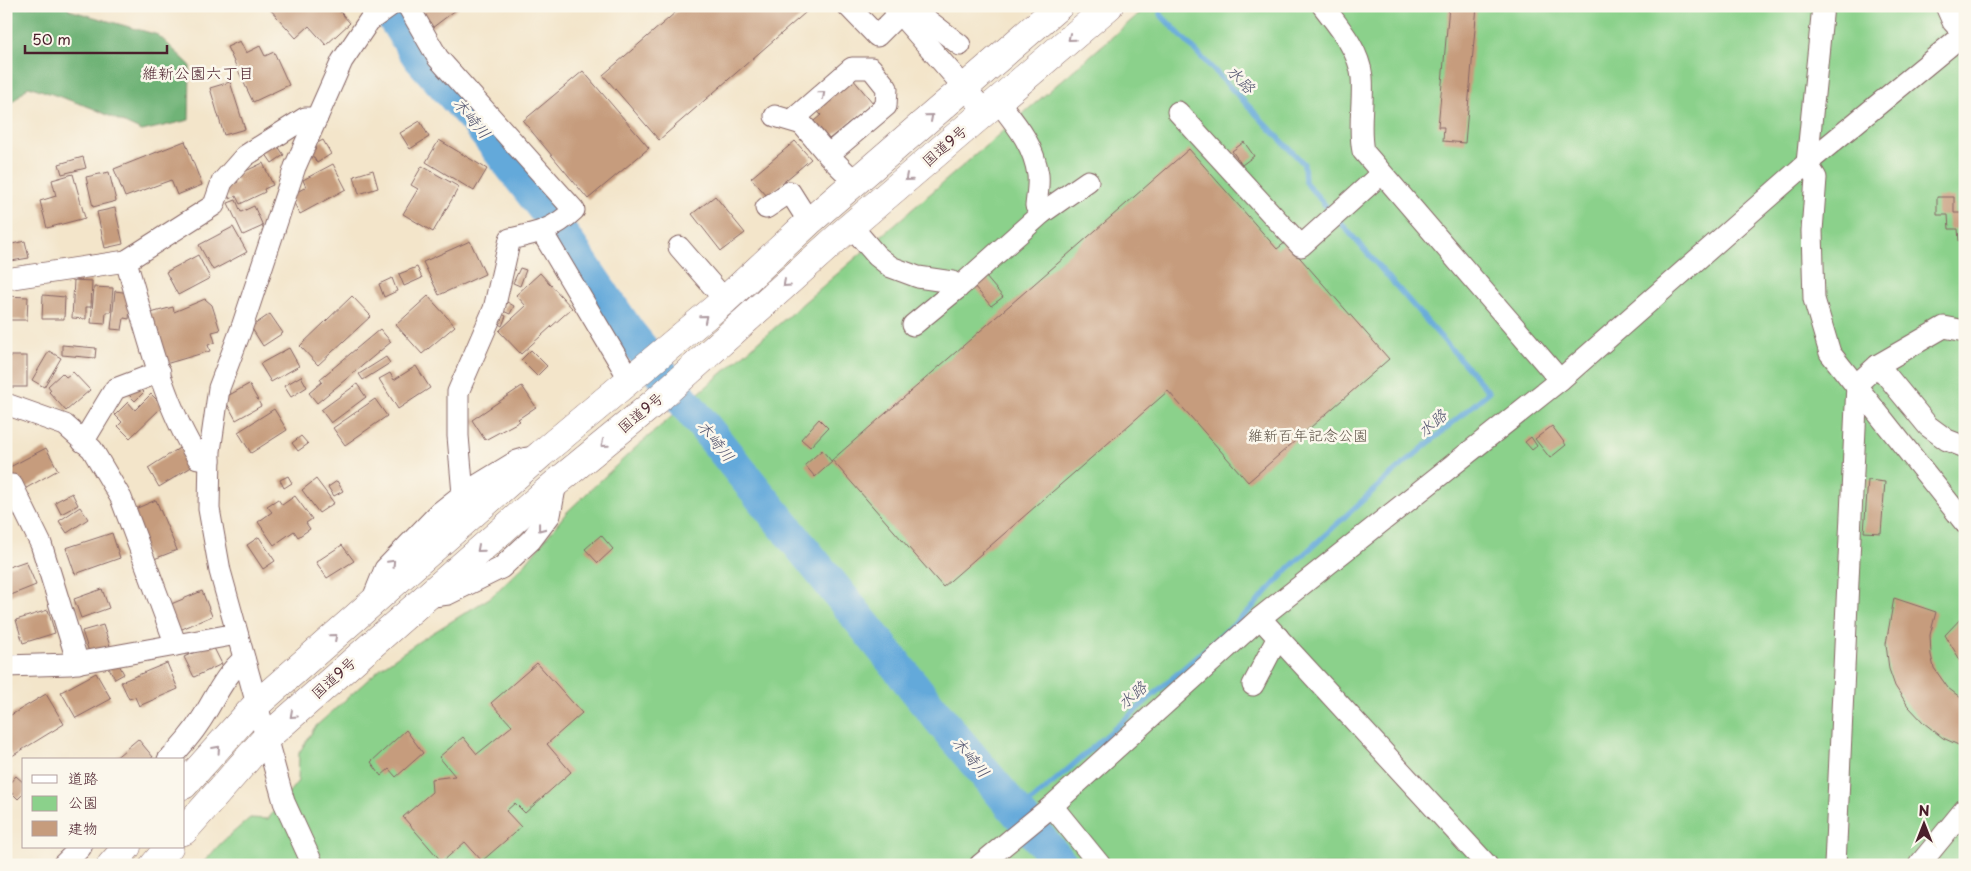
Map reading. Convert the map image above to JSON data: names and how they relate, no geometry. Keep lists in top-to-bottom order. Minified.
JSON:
{"streets":{"highway":["国道9号"]},"districts":["維新公園六丁目"],"water":["水路","木崎川"],"parks":["維新百年記念公園"],"legend":["道路","公園","建物"],"scale_bar":"50 m","north":"top"}
